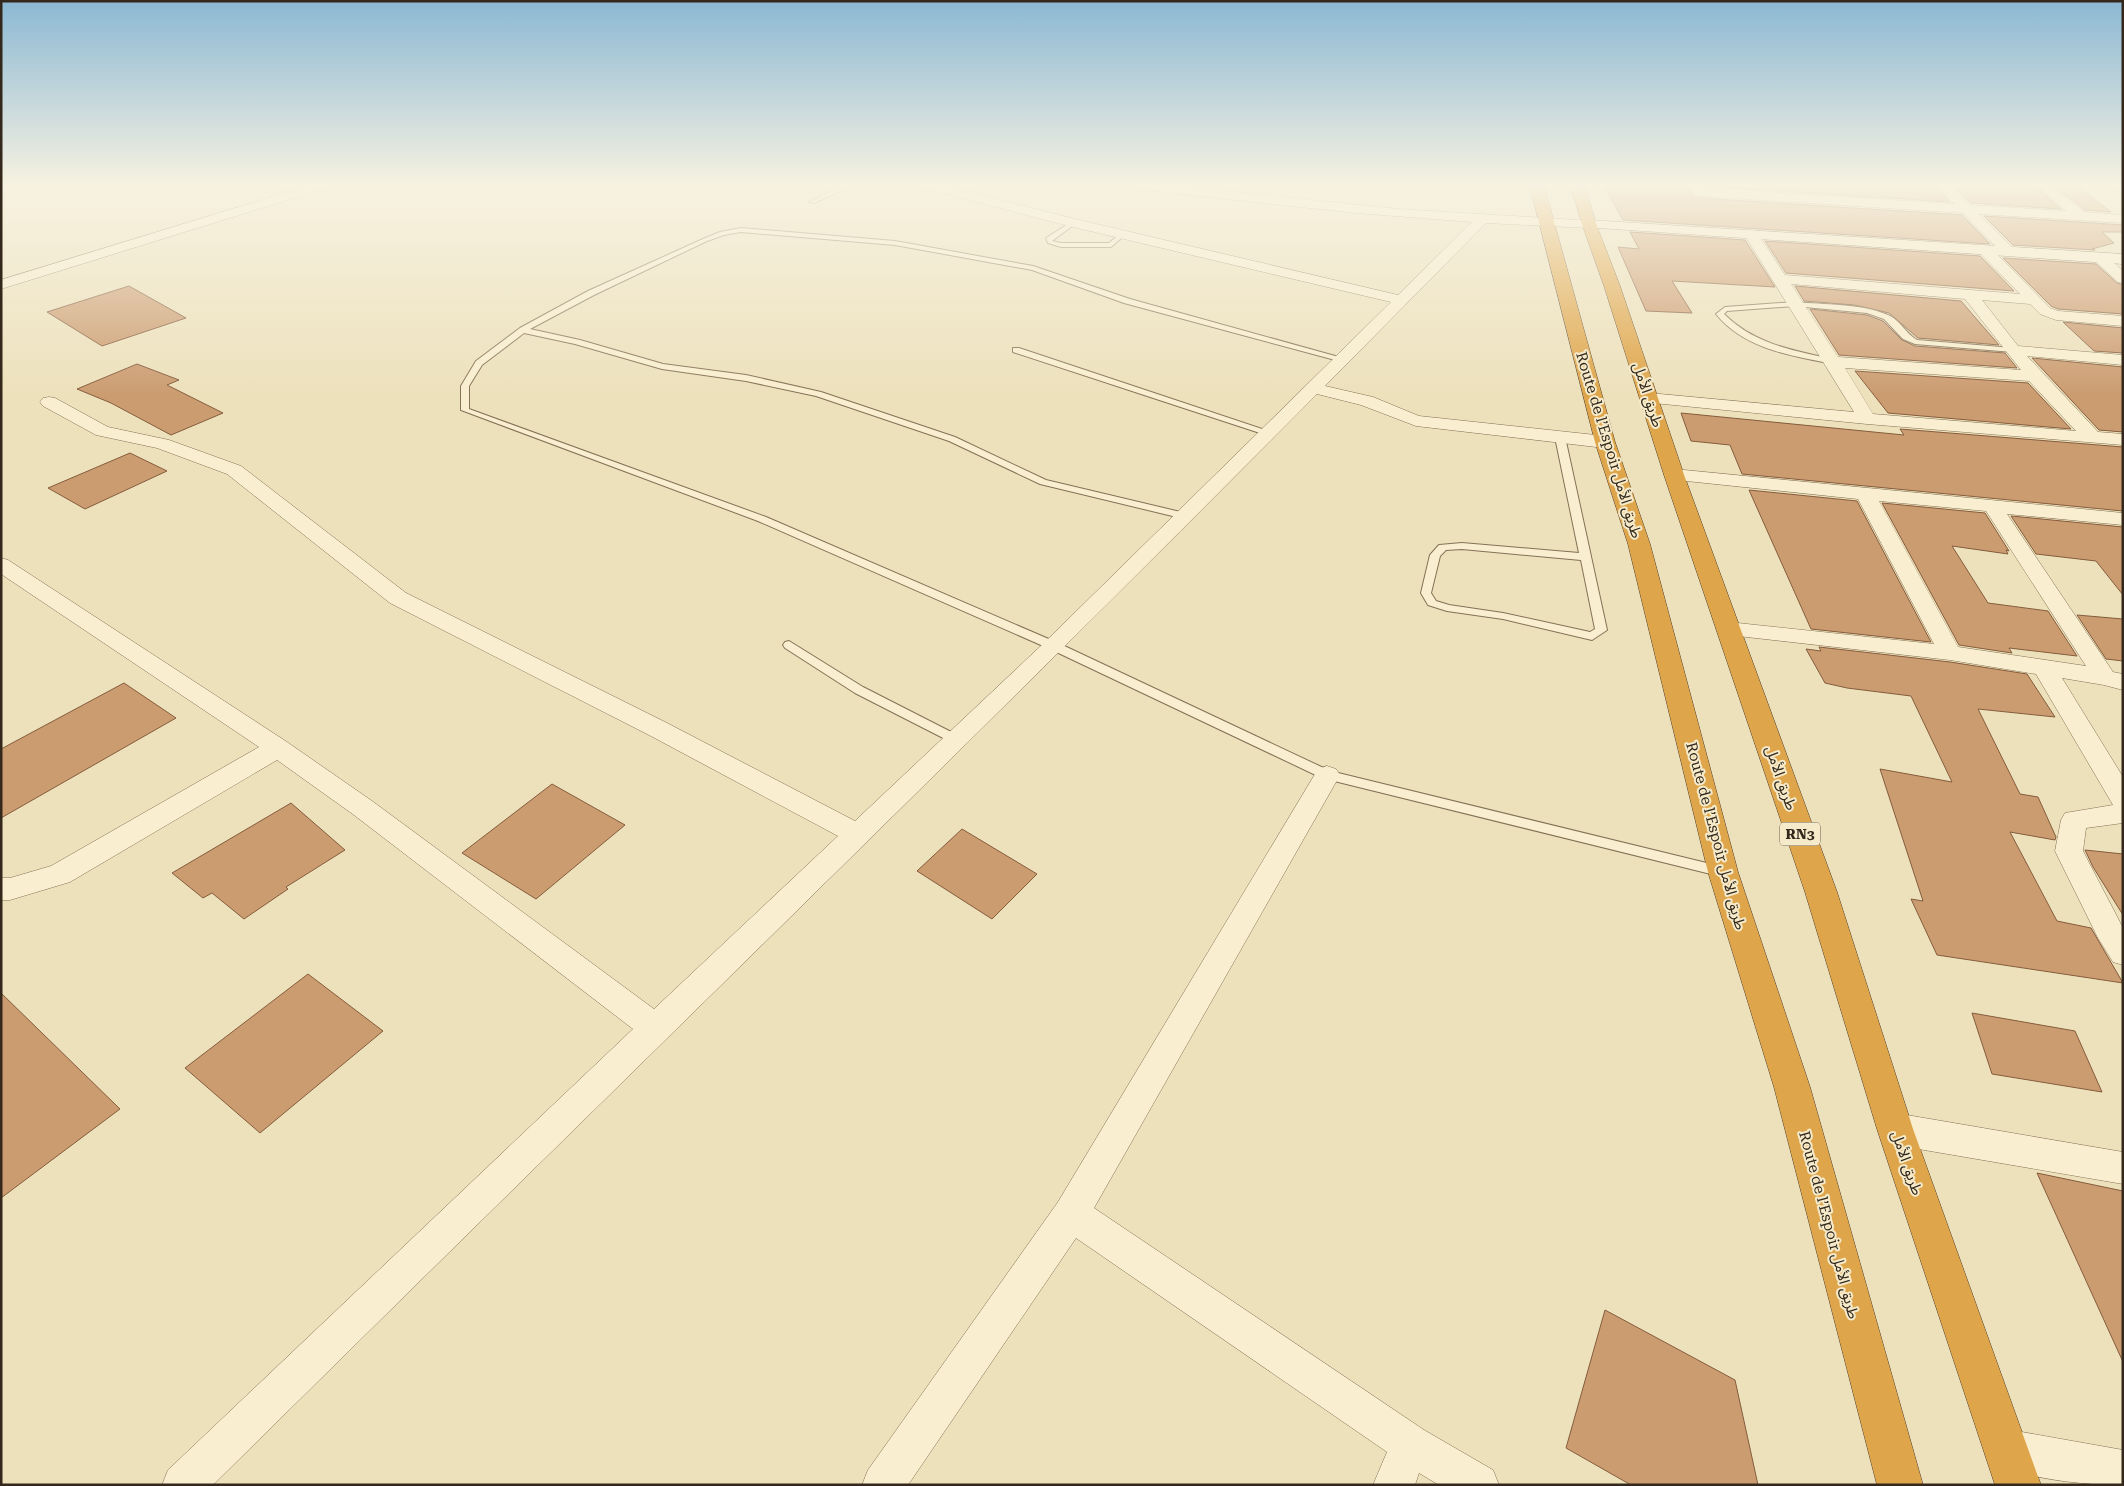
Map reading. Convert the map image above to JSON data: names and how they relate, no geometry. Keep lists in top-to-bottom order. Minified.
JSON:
{"streets":{"highway":["طريق الأمل","Route de l’Espoir طريق الأمل","RN3"]}}
